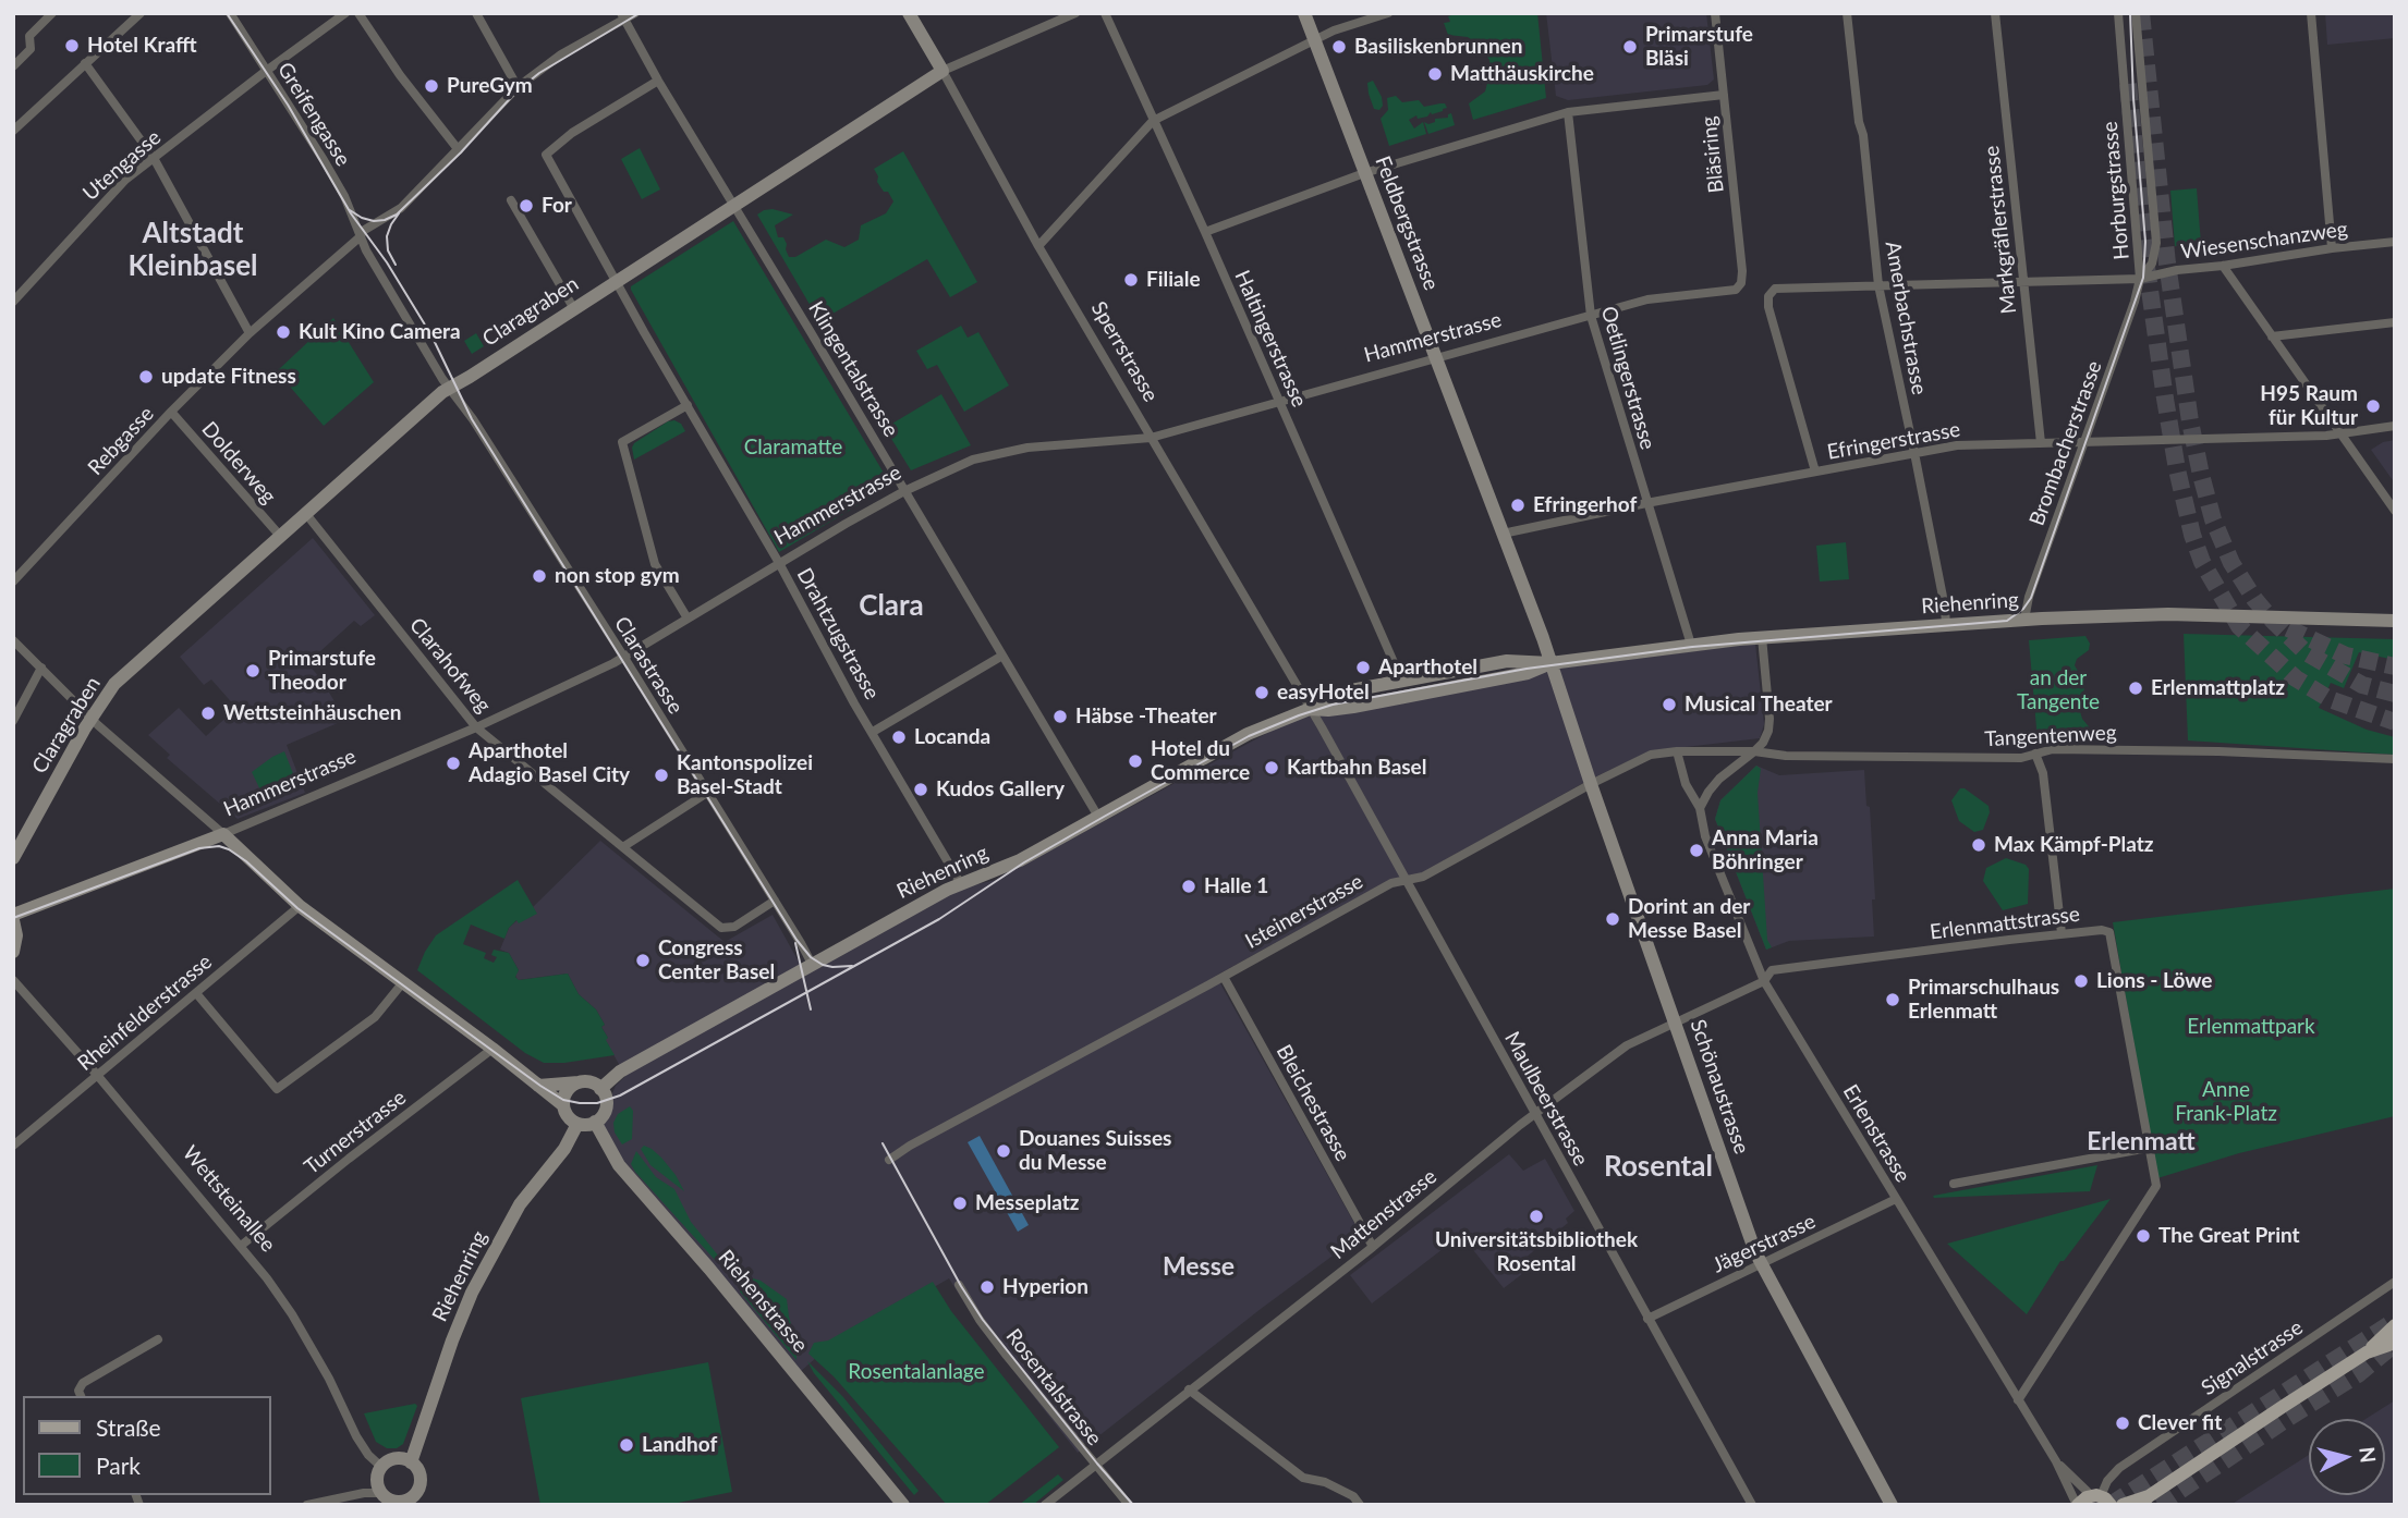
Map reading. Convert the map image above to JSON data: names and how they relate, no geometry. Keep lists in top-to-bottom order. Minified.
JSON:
{"streets":{"main road":["Feldbergstrasse","Claragraben","Hammerstrasse","Sperrstrasse","Riehenring","Schönaustrasse","Riehenstrasse"],"street":["Greifengasse","Bläsiring","Utengasse","Horburgstrasse","Markgräflerstrasse","Wiesenschanzweg","Amerbachstrasse","Haltingerstrasse","Klingentalstrasse","Oetlingerstrasse","Rebgasse","Efringerstrasse","Brombacherstrasse","Dolderweg","Drahtzugstrasse","Clarahofweg","Clarastrasse","Tangentenweg","Isteinerstrasse","Erlenmattstrasse","Rheinfelderstrasse","Maulbeerstrasse","Bleichestrasse","Turnerstrasse","Erlenstrasse","Wettsteinallee","Mattenstrasse","Jägerstrasse","Signalstrasse","Rosentalstrasse"]},"crossings":[["Greifengasse","Utengasse"],["Greifengasse","Claragraben"],["Greifengasse","Rebgasse"],["Greifengasse","Clarastrasse"],["Bläsiring","Hammerstrasse"],["Horburgstrasse","Wiesenschanzweg"],["Horburgstrasse","Brombacherstrasse"],["Feldbergstrasse","Hammerstrasse"],["Feldbergstrasse","Efringerstrasse"],["Feldbergstrasse","Riehenring"],["Feldbergstrasse","Schönaustrasse"],["Markgräflerstrasse","Efringerstrasse"],["Wiesenschanzweg","Brombacherstrasse"],["Claragraben","Sperrstrasse"],["Claragraben","Klingentalstrasse"],["Claragraben","Dolderweg"],["Claragraben","Drahtzugstrasse"],["Claragraben","Clarahofweg"],["Claragraben","Clarastrasse"],["Amerbachstrasse","Efringerstrasse"],["Amerbachstrasse","Riehenring"],["Hammerstrasse","Haltingerstrasse"],["Hammerstrasse","Sperrstrasse"],["Hammerstrasse","Klingentalstrasse"],["Hammerstrasse","Oetlingerstrasse"],["Hammerstrasse","Drahtzugstrasse"],["Hammerstrasse","Clarahofweg"],["Hammerstrasse","Clarastrasse"],["Haltingerstrasse","Riehenring"],["Sperrstrasse","Riehenring"],["Sperrstrasse","Maulbeerstrasse"],["Klingentalstrasse","Rebgasse"],["Klingentalstrasse","Riehenring"],["Klingentalstrasse","Drahtzugstrasse"],["Oetlingerstrasse","Efringerstrasse"],["Oetlingerstrasse","Riehenring"],["Rebgasse","Dolderweg"],["Efringerstrasse","Brombacherstrasse"],["Brombacherstrasse","Riehenring"],["Riehenring","Drahtzugstrasse"],["Riehenring","Clarastrasse"],["Riehenring","Schönaustrasse"],["Riehenring","Maulbeerstrasse"],["Riehenring","Wettsteinallee"],["Riehenring","Riehenstrasse"],["Clarahofweg","Clarastrasse"],["Tangentenweg","Isteinerstrasse"],["Isteinerstrasse","Schönaustrasse"],["Isteinerstrasse","Maulbeerstrasse"],["Isteinerstrasse","Bleichestrasse"],["Isteinerstrasse","Erlenstrasse"],["Erlenmattstrasse","Erlenstrasse"],["Erlenmattstrasse","Mattenstrasse"],["Rheinfelderstrasse","Wettsteinallee"],["Schönaustrasse","Mattenstrasse"],["Schönaustrasse","Jägerstrasse"],["Maulbeerstrasse","Mattenstrasse"],["Maulbeerstrasse","Jägerstrasse"],["Bleichestrasse","Mattenstrasse"],["Turnerstrasse","Wettsteinallee"],["Erlenstrasse","Mattenstrasse"],["Erlenstrasse","Jägerstrasse"],["Erlenstrasse","Signalstrasse"],["Mattenstrasse","Rosentalstrasse"]],"districts":["Altstadt Kleinbasel","Clara","Erlenmatt","Rosental","Messe"],"parks":["Claramatte","an der Tangente","Erlenmattpark","Anne Frank-Platz","Rosentalanlage"],"places":["Hotel Krafft","Basiliskenbrunnen","Primarstufe Bläsi","Matthäuskirche","PureGym","For","Filiale","Kult Kino Camera","update Fitness","H95 Raum für Kultur","Efringerhof","non stop gym","Aparthotel","Primarstufe Theodor","Erlenmattplatz","easyHotel","Musical Theater","Wettsteinhäuschen","Häbse -Theater","Locanda","Hotel du Commerce","Aparthotel Adagio Basel City","Kartbahn Basel","Kantonspolizei Basel-Stadt","Kudos Gallery","Max Kämpf-Platz","Anna Maria Böhringer","Halle 1","Dorint an der Messe Basel","Congress Center Basel","Lions - Löwe","Primarschulhaus Erlenmatt","Douanes Suisses du Messe","Messeplatz","Universitätsbibliothek Rosental","The Great Print","Hyperion","Clever fit","Landhof"],"legend":["Straße","Park"],"north":"right"}
